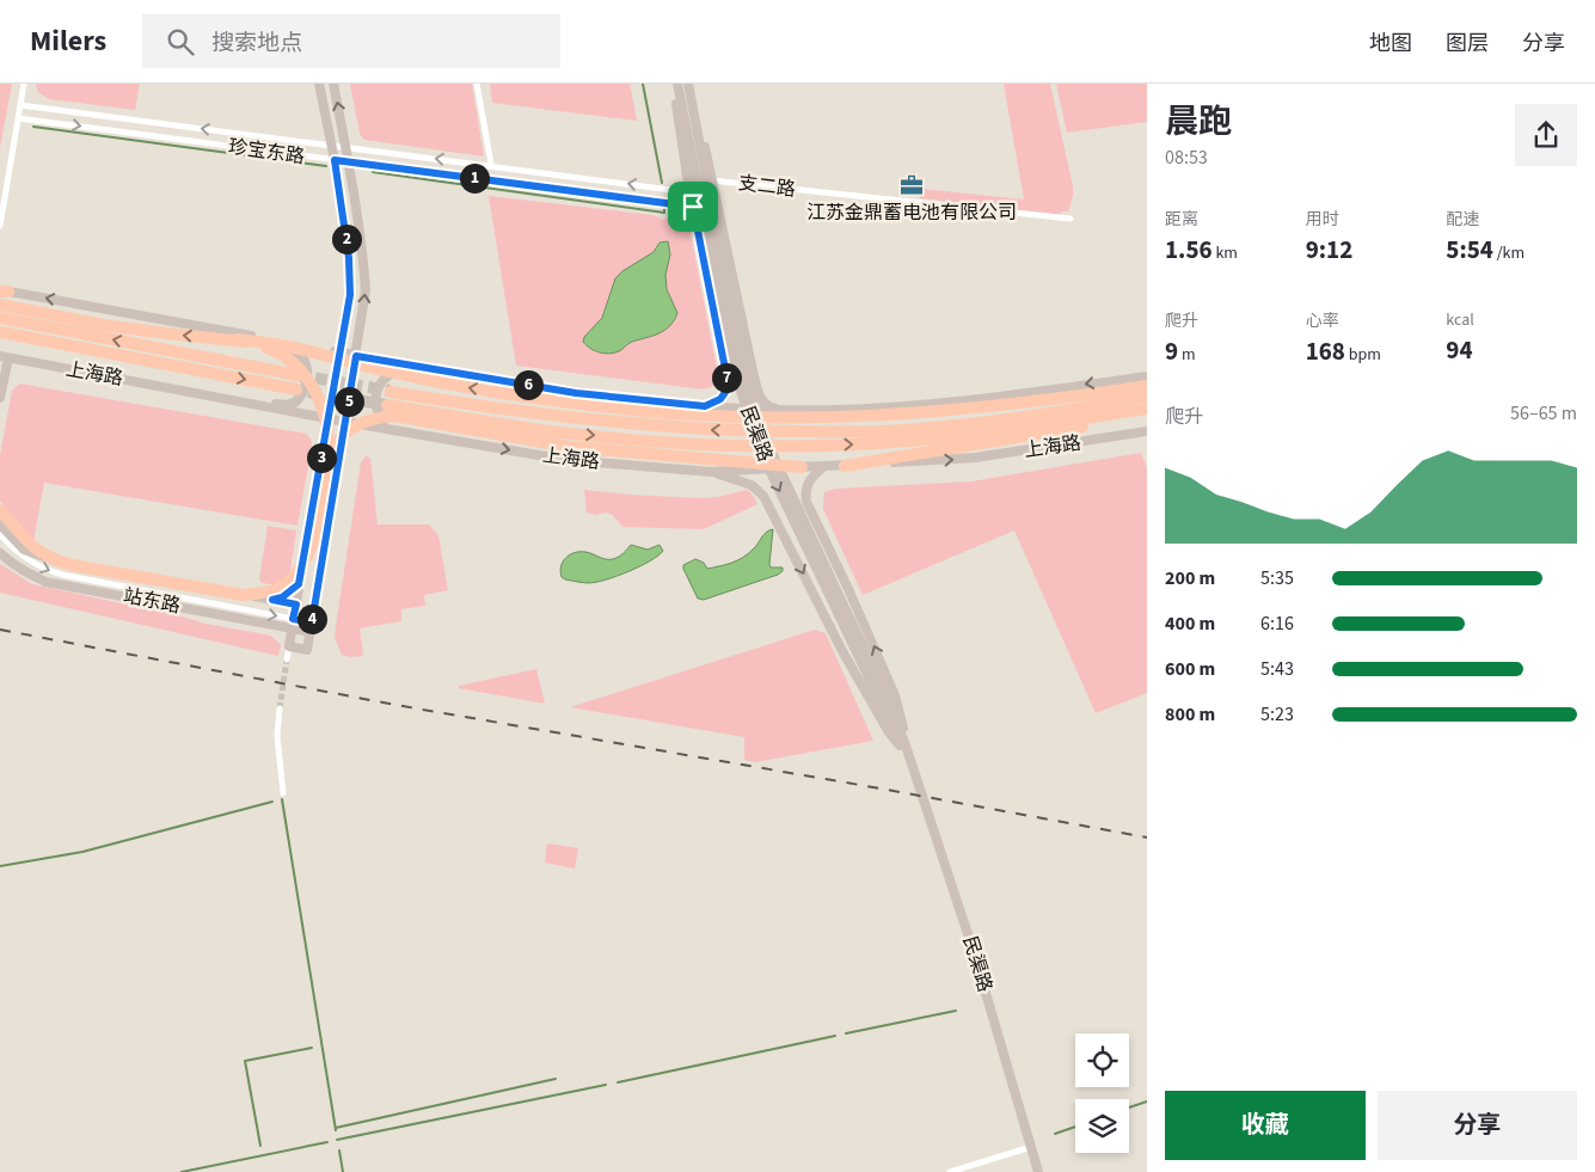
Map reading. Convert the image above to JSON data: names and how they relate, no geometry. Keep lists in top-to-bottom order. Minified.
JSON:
{"streets":{"highway":["上海路"],"main road":["民渠路","站东路"],"street":["珍宝东路","支二路"]},"crossings":[["支二路","民渠路"]],"places":{"office":["江苏金鼎蓄电池有限公司"]},"page":{"header":"Milers","search":"搜索地点","nav":["地图","图层","分享"],"heading":["晨跑","08:53"],"pins":["1","2","7","6","5","3","4"],"stats":[["距离","1.56 km"],["用时","9:12"],["配速","5:54 /km"],["爬升","9 m"],["心率","168 bpm"],["kcal","94"]],"chart":["爬升","56–65 m"],"list":[{"name":"200 m","note":"5:35"},{"name":"400 m","note":"6:16"},{"name":"600 m","note":"5:43"},{"name":"800 m","note":"5:23"}],"buttons":["收藏","分享"]}}
